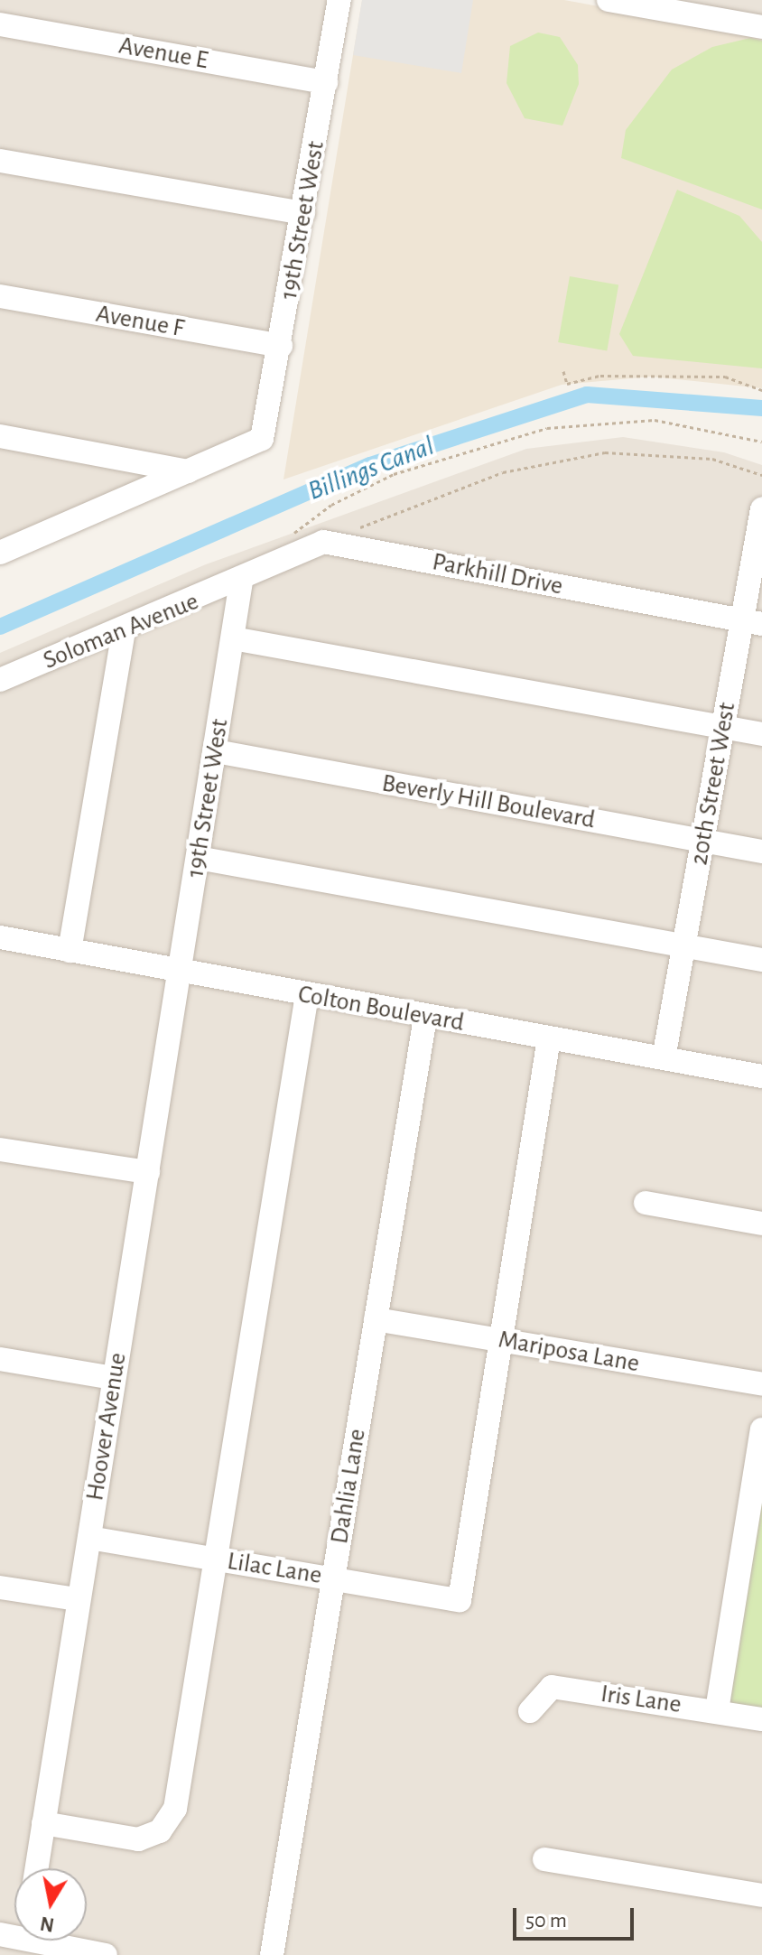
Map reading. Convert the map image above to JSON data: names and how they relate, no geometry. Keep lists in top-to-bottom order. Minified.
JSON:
{"streets":{"street":["Avenue E","19th Street West","Avenue F","Parkhill Drive","Soloman Avenue","20th Street West","Beverly Hill Boulevard","Colton Boulevard","Mariposa Lane","Hoover Avenue","Dahlia Lane","Lilac Lane","Iris Lane"]},"crossings":[["Avenue E","19th Street West"],["19th Street West","Avenue F"],["19th Street West","Soloman Avenue"],["19th Street West","Beverly Hill Boulevard"],["19th Street West","Colton Boulevard"],["19th Street West","Hoover Avenue"],["Parkhill Drive","20th Street West"],["20th Street West","Beverly Hill Boulevard"],["20th Street West","Colton Boulevard"],["Colton Boulevard","Hoover Avenue"],["Colton Boulevard","Dahlia Lane"],["Mariposa Lane","Dahlia Lane"],["Mariposa Lane","Lilac Lane"],["Hoover Avenue","Lilac Lane"],["Dahlia Lane","Lilac Lane"]],"water":["Billings Canal"],"scale_bar":"50 m","north":"bottom"}
